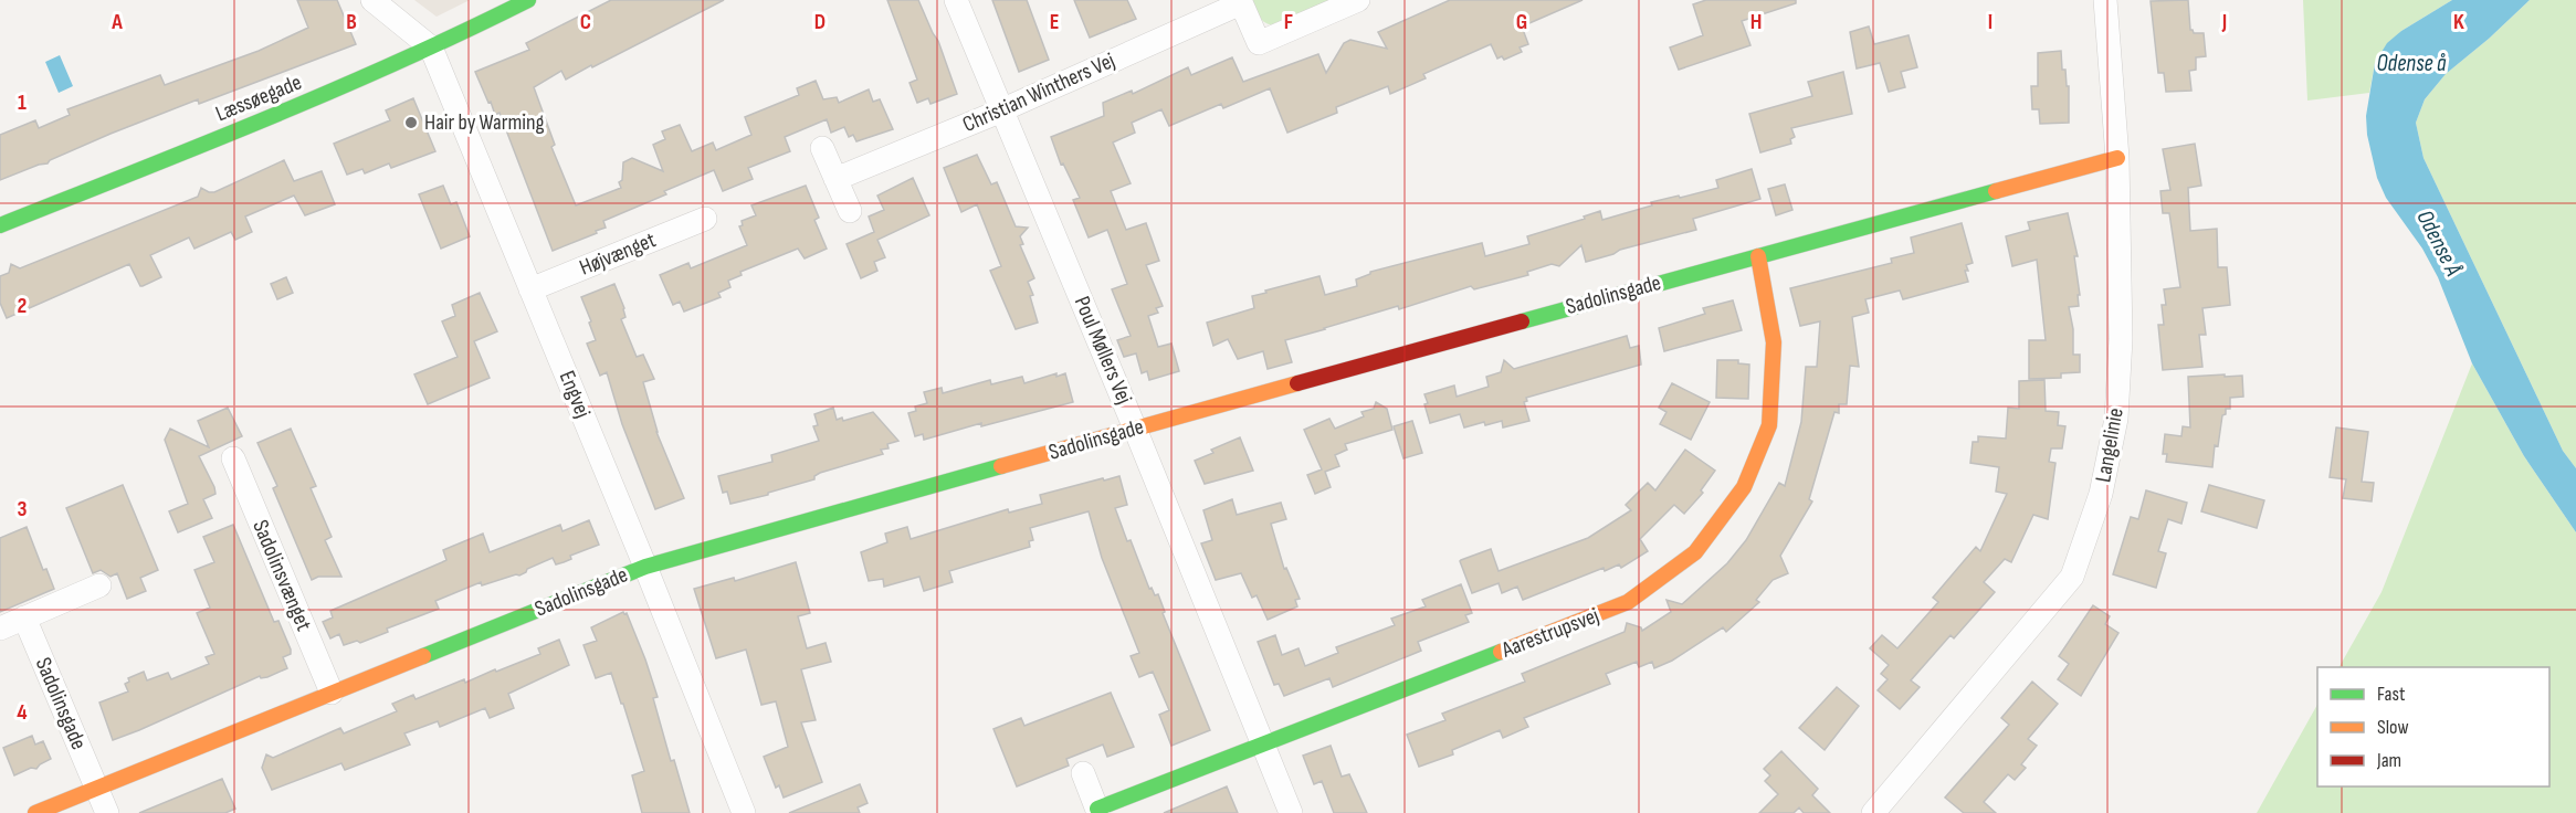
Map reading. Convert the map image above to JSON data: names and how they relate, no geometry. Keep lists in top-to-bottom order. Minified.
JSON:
{"streets":{"street":["Christian Winthers Vej","Læssøegade","Højvænget","Sadolinsgade","Poul Møllers Vej","Engvej","Langelinie","Sadolinsvænget","Aarestrupsvej"]},"crossings":[["Christian Winthers Vej","Poul Møllers Vej"],["Læssøegade","Engvej"],["Højvænget","Engvej"],["Sadolinsgade","Poul Møllers Vej"],["Sadolinsgade","Engvej"],["Sadolinsgade","Langelinie"],["Sadolinsgade","Sadolinsvænget"],["Sadolinsgade","Aarestrupsvej"],["Poul Møllers Vej","Aarestrupsvej"]],"water":["Odense å","Odense Å"],"places":["Hair by Warming"],"legend":["Fast","Slow","Jam"],"grid":{"columns":["A","B","C","D","E","F","G","H","I","J","K"],"rows":["1","2","3","4"]}}
